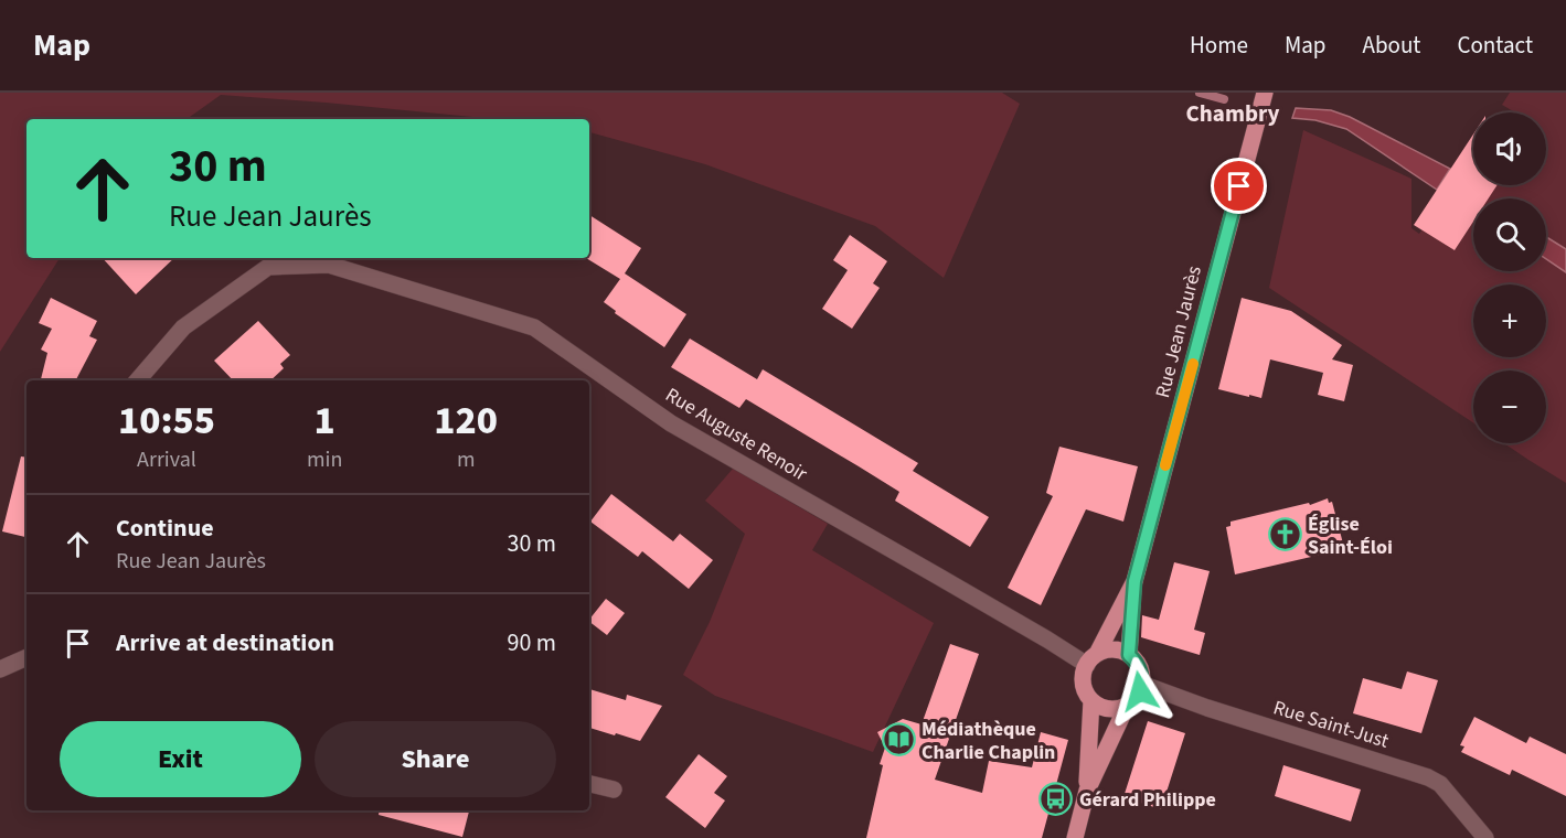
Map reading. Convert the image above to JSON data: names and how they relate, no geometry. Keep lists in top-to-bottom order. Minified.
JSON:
{"streets":{"main road":["Rue Jean Jaurès"],"street":["Rue Auguste Renoir","Rue Saint-Just"]},"crossings":[["Rue Auguste Renoir","Rue Saint-Just"]],"districts":["Chambry"],"places":{"church":["Église Saint-Éloi"],"library":["Médiathèque Charlie Chaplin"],"bus stop":["Gérard Philippe"]},"page":{"header":"Map","nav":["Home","Map","About","Contact"],"map_buttons":["+","−"],"turn":["30 m","Rue Jean Jaurès"],"eta":["10:55","Arrival","1","min","120","m"],"list":[{"name":"Continue","note":"Rue Jean Jaurès","value":"30 m"},{"name":"Arrive at destination","value":"90 m"}],"buttons":["Exit","Share"]}}
